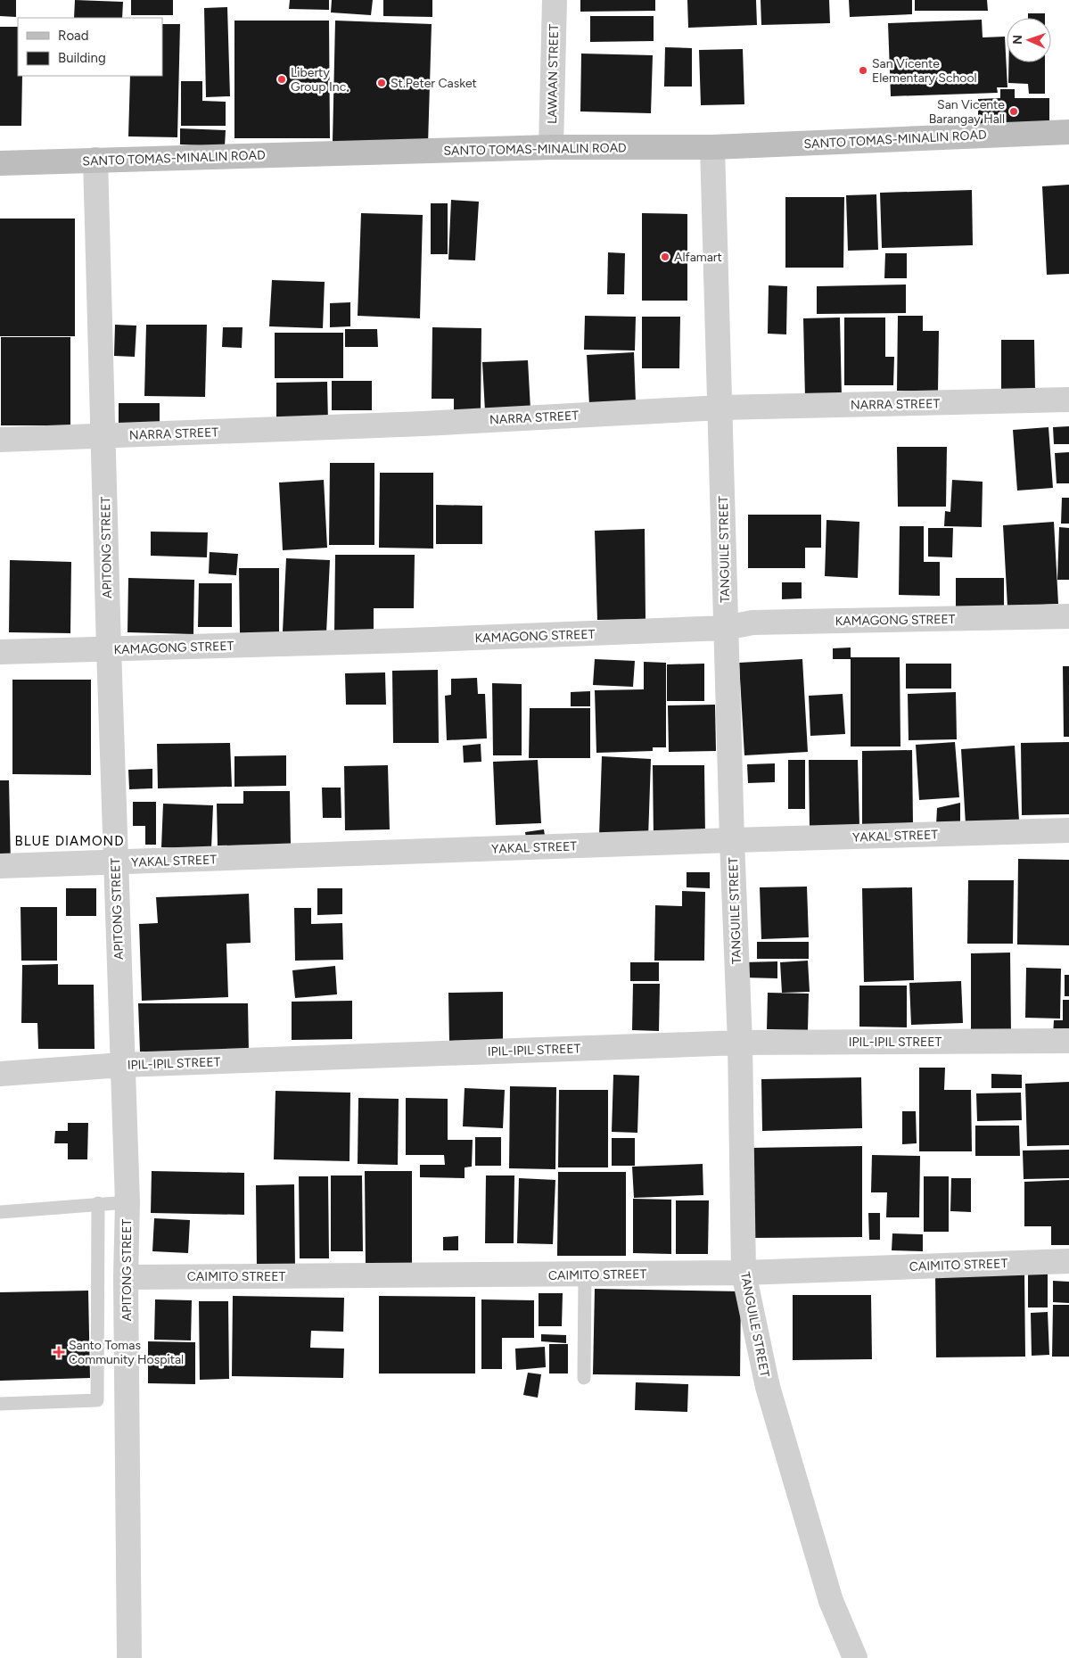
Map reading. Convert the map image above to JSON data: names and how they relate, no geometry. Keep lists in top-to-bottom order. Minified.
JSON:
{"streets":{"main road":["SANTO TOMAS-MINALIN ROAD"],"street":["LAWAAN STREET","NARRA STREET","APITONG STREET","TANGUILE STREET","KAMAGONG STREET","YAKAL STREET","IPIL-IPIL STREET","CAIMITO STREET"]},"crossings":[["LAWAAN STREET","SANTO TOMAS-MINALIN ROAD"],["SANTO TOMAS-MINALIN ROAD","APITONG STREET"],["SANTO TOMAS-MINALIN ROAD","TANGUILE STREET"],["NARRA STREET","APITONG STREET"],["NARRA STREET","TANGUILE STREET"],["APITONG STREET","KAMAGONG STREET"],["APITONG STREET","YAKAL STREET"],["APITONG STREET","IPIL-IPIL STREET"],["APITONG STREET","CAIMITO STREET"],["TANGUILE STREET","KAMAGONG STREET"],["TANGUILE STREET","YAKAL STREET"],["TANGUILE STREET","IPIL-IPIL STREET"],["TANGUILE STREET","CAIMITO STREET"]],"districts":["BLUE DIAMOND"],"places":{"other":["San Vicente Elementary School","Liberty Group Inc.","St.Peter Casket","San Vicente Barangay Hall","Alfamart"],"health":["Santo Tomas Community Hospital"]},"legend":["Road","Building"],"north":"left"}
